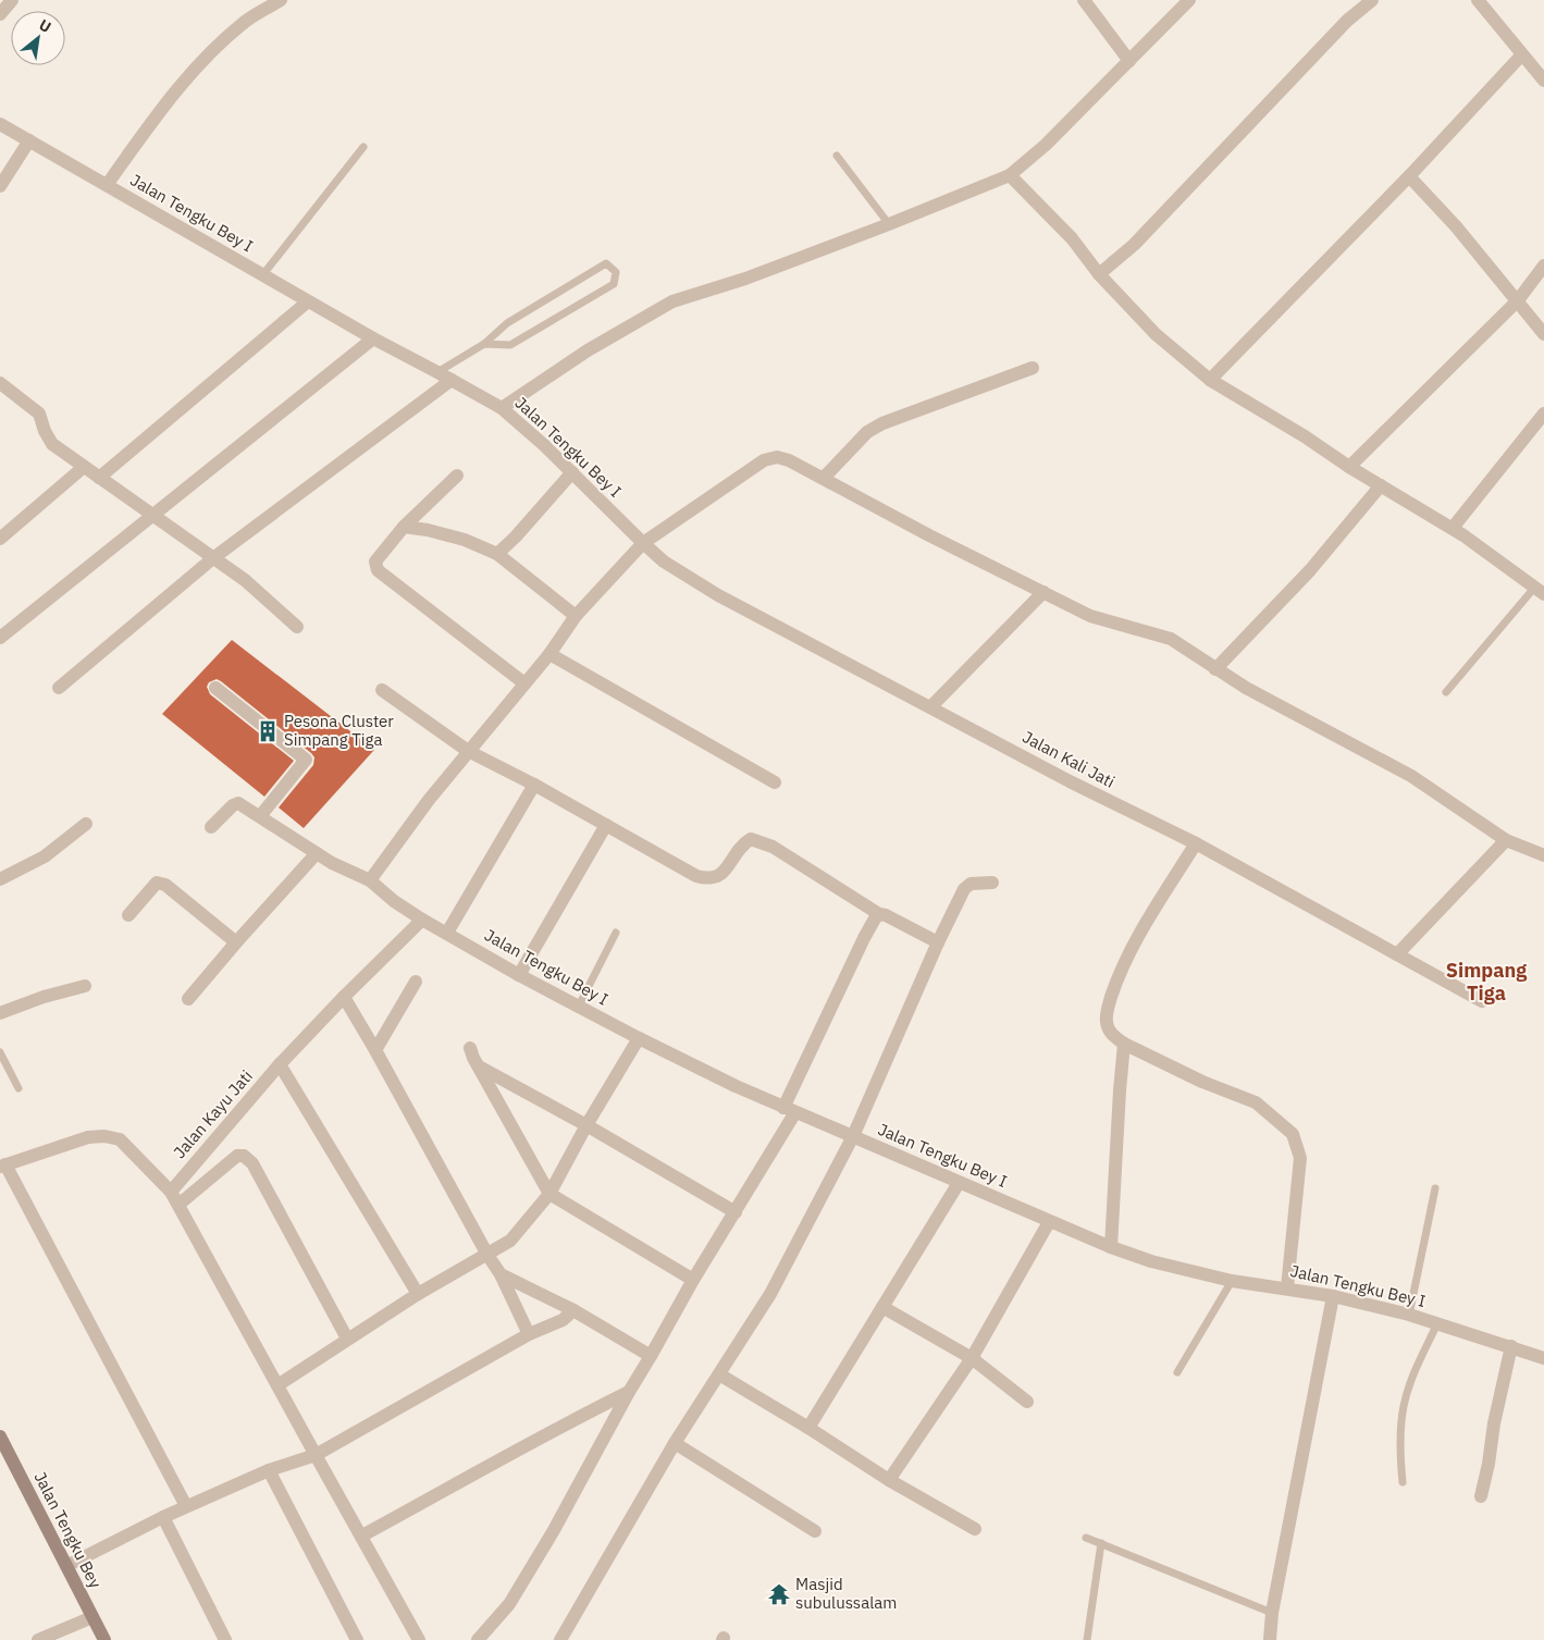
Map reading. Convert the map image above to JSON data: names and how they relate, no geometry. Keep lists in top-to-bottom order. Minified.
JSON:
{"streets":{"main road":["Jalan Tengku Bey"],"street":["Jalan Tengku Bey I","Jalan Kali Jati","Jalan Kayu Jati"]},"crossings":[["Jalan Tengku Bey I","Jalan Kali Jati"],["Jalan Tengku Bey I","Jalan Kayu Jati"]],"districts":["Simpang Tiga"],"places":{"building":["Pesona Cluster Simpang Tiga"],"temple":["Masjid subulussalam"]},"north":"top right"}
